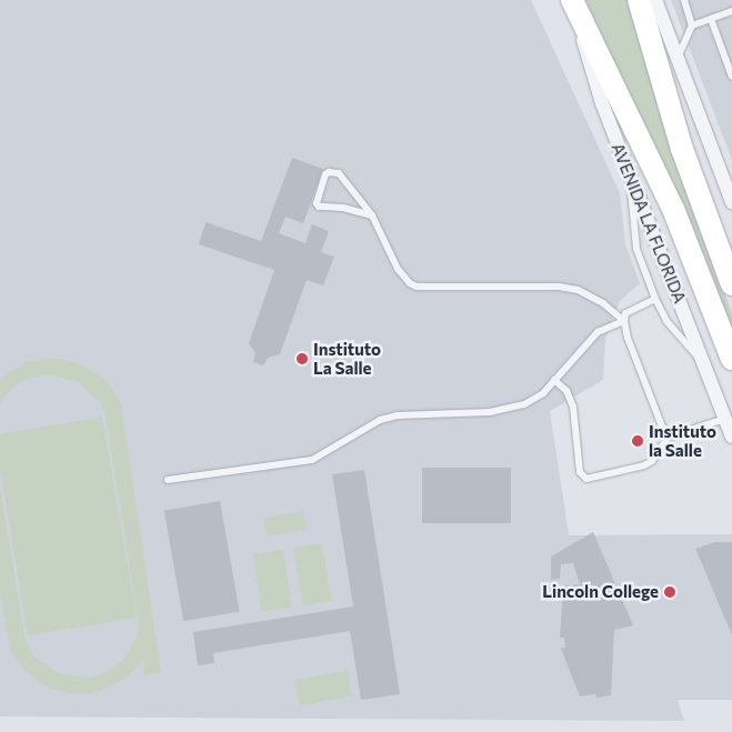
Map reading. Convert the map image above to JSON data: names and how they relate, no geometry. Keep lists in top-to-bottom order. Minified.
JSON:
{"streets":{"main road":["AVENIDA LA FLORIDA"]},"places":["Instituto La Salle","Instituto la Salle","Lincoln College"]}
